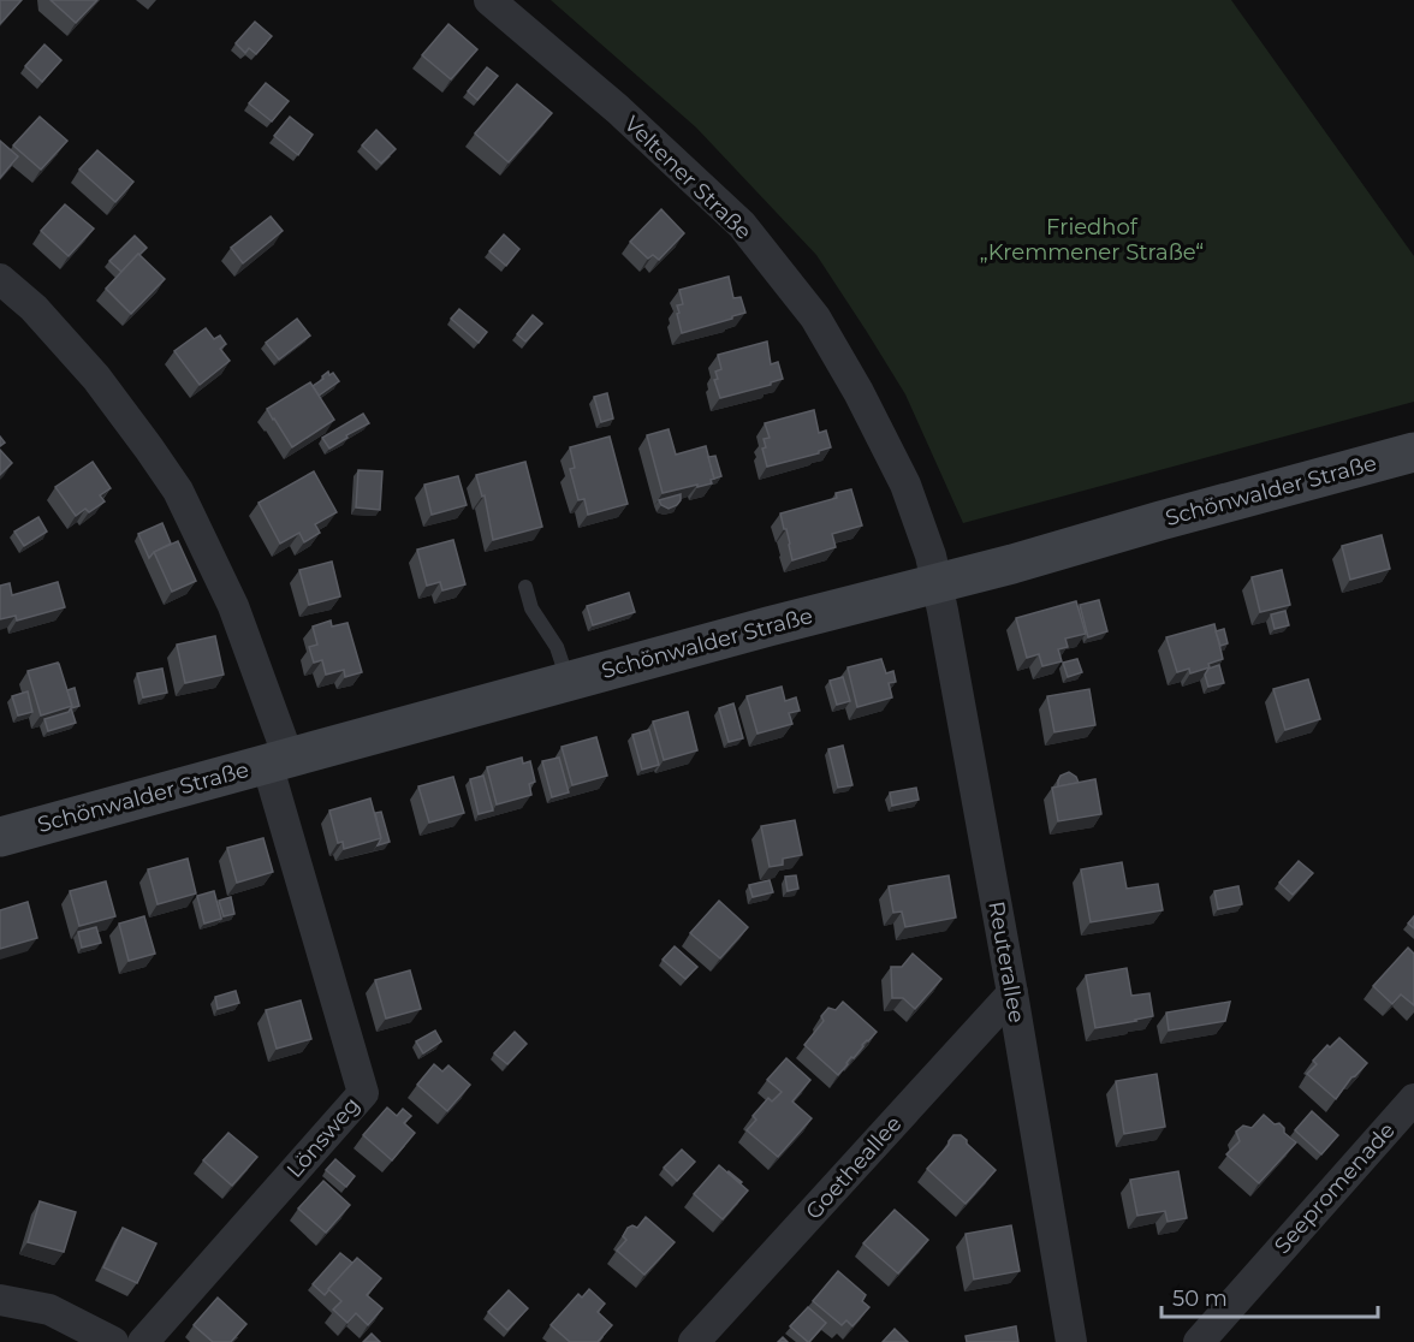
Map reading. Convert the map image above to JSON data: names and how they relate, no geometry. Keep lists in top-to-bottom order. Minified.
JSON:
{"streets":{"main road":["Schönwalder Straße"],"street":["Veltener Straße","Reuterallee","Lönsweg","Goetheallee","Seepromenade"]},"crossings":[["Veltener Straße","Schönwalder Straße"],["Veltener Straße","Reuterallee"],["Schönwalder Straße","Reuterallee"],["Schönwalder Straße","Lönsweg"],["Reuterallee","Goetheallee"]],"parks":["Friedhof „Kremmener Straße“"],"scale_bar":"50 m"}
